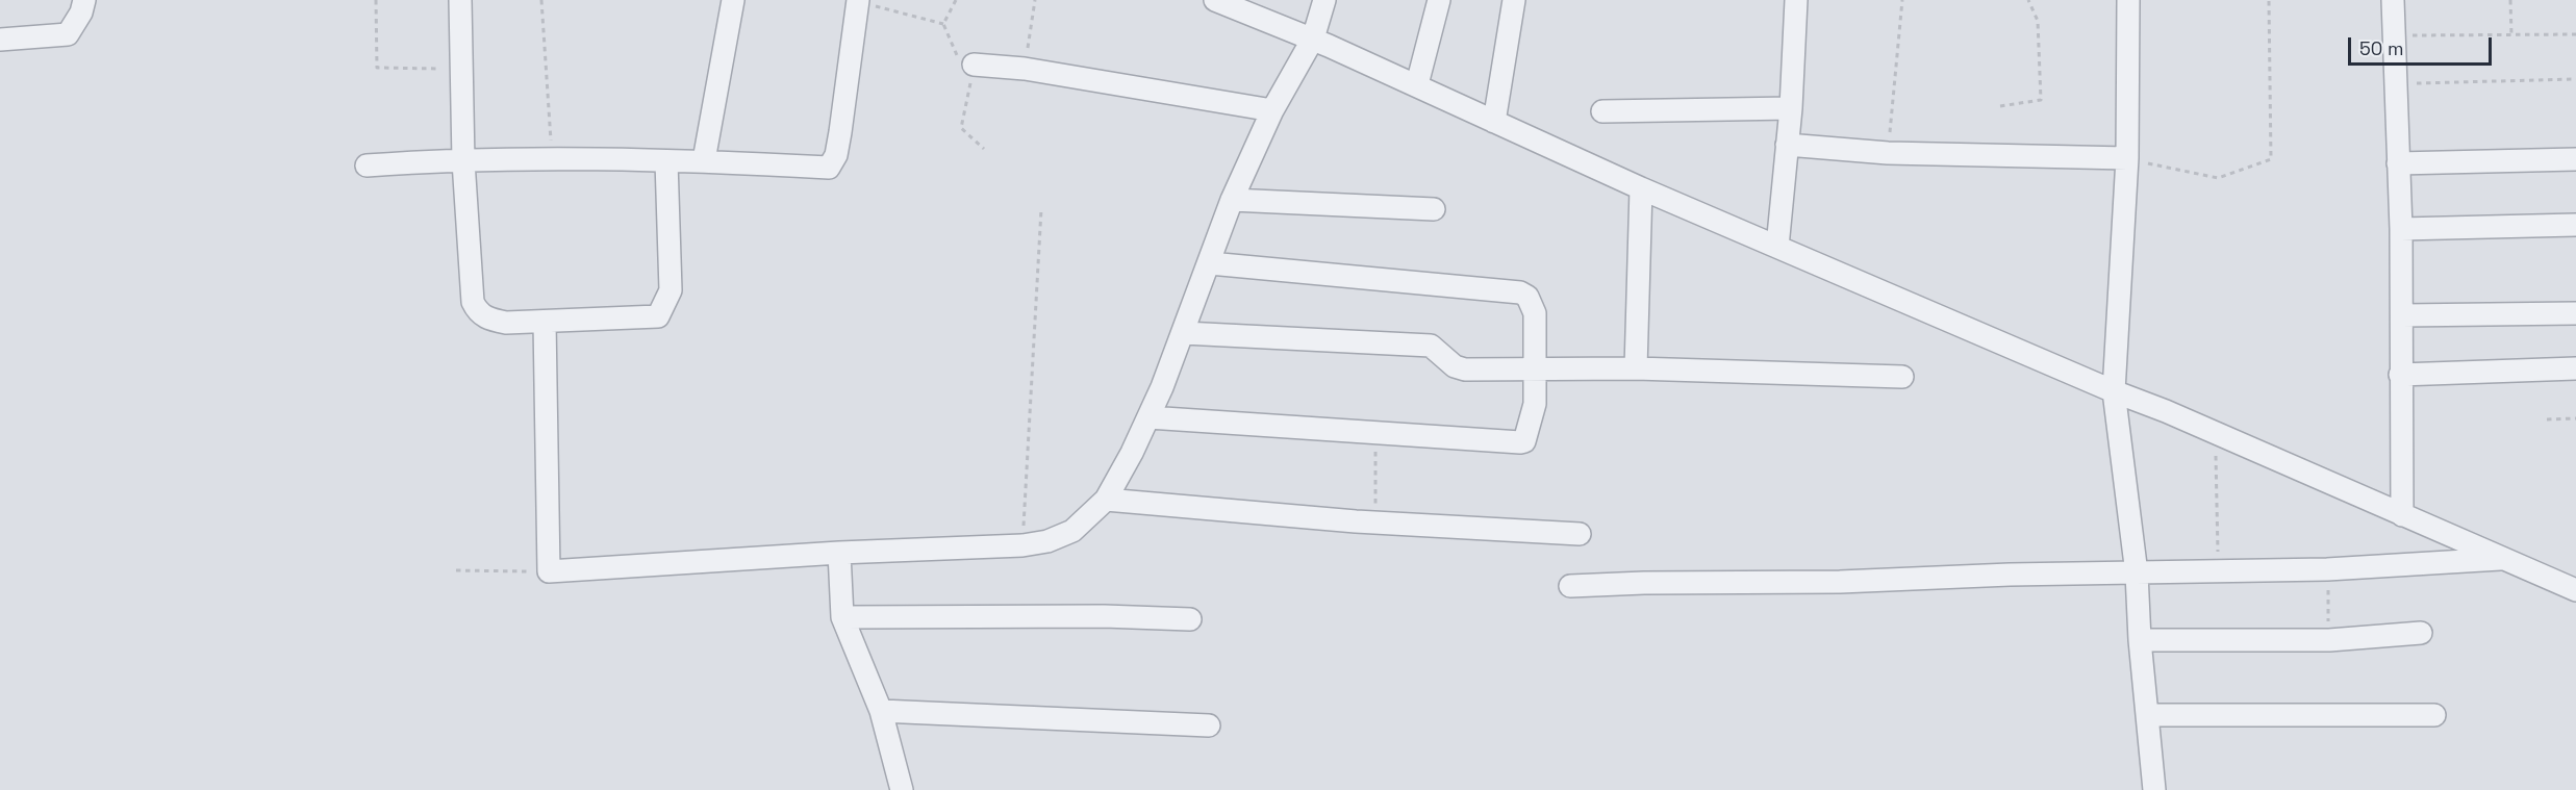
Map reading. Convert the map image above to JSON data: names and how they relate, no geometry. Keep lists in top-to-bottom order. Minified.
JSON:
{"scale_bar":"50 m"}
